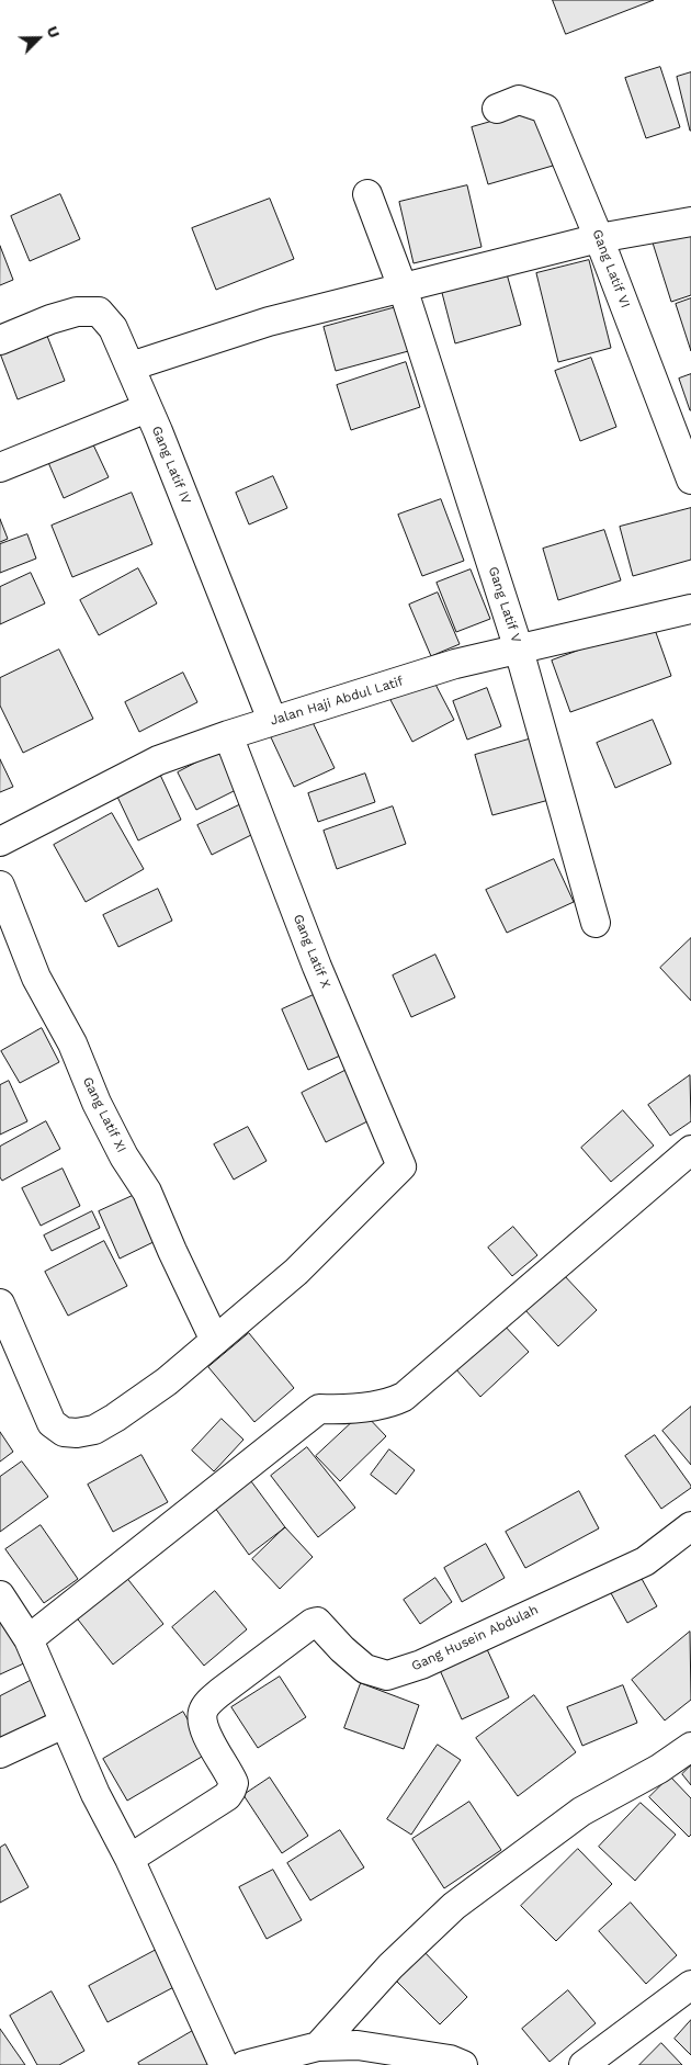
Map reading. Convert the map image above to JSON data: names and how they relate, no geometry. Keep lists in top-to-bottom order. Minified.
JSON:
{"streets":{"street":["Gang Latif VI","Gang Latif IV","Gang Latif V","Jalan Haji Abdul Latif","Gang Latif X","Gang Latif XI","Gang Husein Abdulah"]},"crossings":[["Gang Latif IV","Jalan Haji Abdul Latif"],["Gang Latif V","Jalan Haji Abdul Latif"],["Jalan Haji Abdul Latif","Gang Latif X"],["Gang Latif X","Gang Latif XI"]],"north":"top right"}
